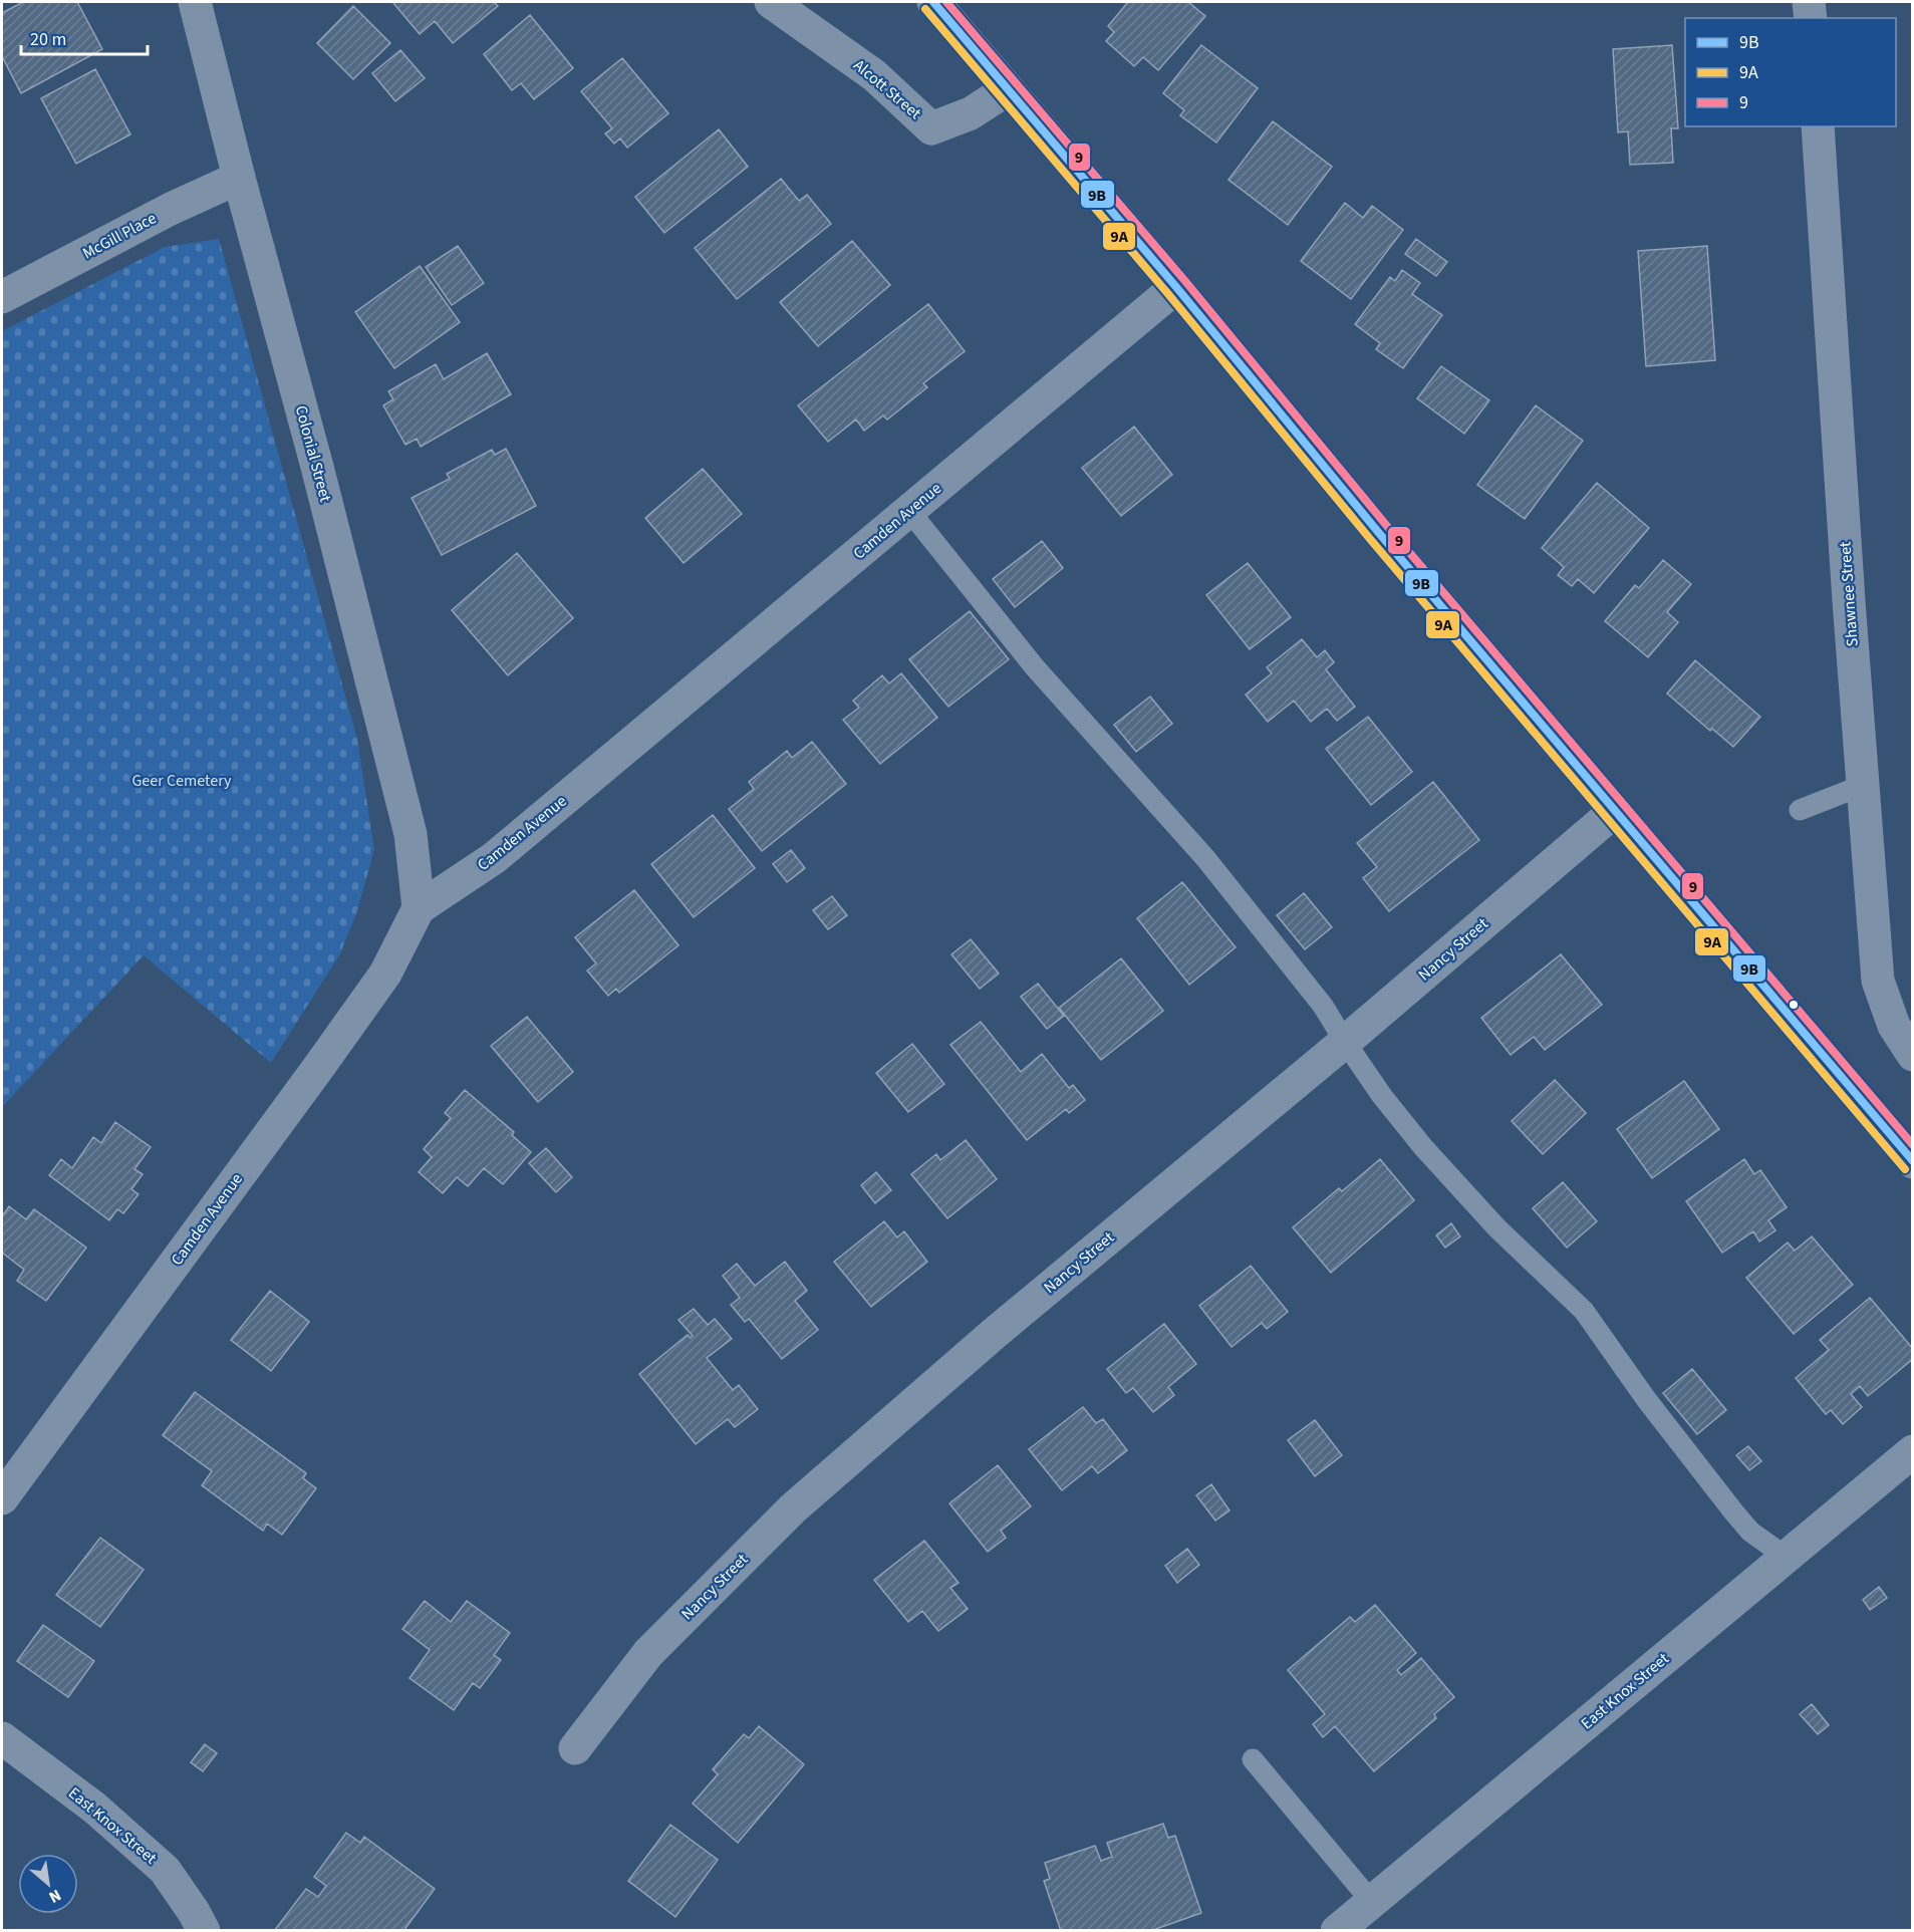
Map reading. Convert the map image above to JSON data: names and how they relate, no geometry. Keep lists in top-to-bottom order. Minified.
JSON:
{"streets":{"street":["Alcott Street","McGill Place","Colonial Street","Camden Avenue","Shawnee Street","Nancy Street","East Knox Street"]},"crossings":[["McGill Place","Colonial Street"],["Colonial Street","Camden Avenue"]],"parks":["Geer Cemetery"],"lines":["transit line 9B","transit line 9","transit line 9A"],"legend":["9B","9A","9"],"scale_bar":"20 m","north":"bottom right"}
